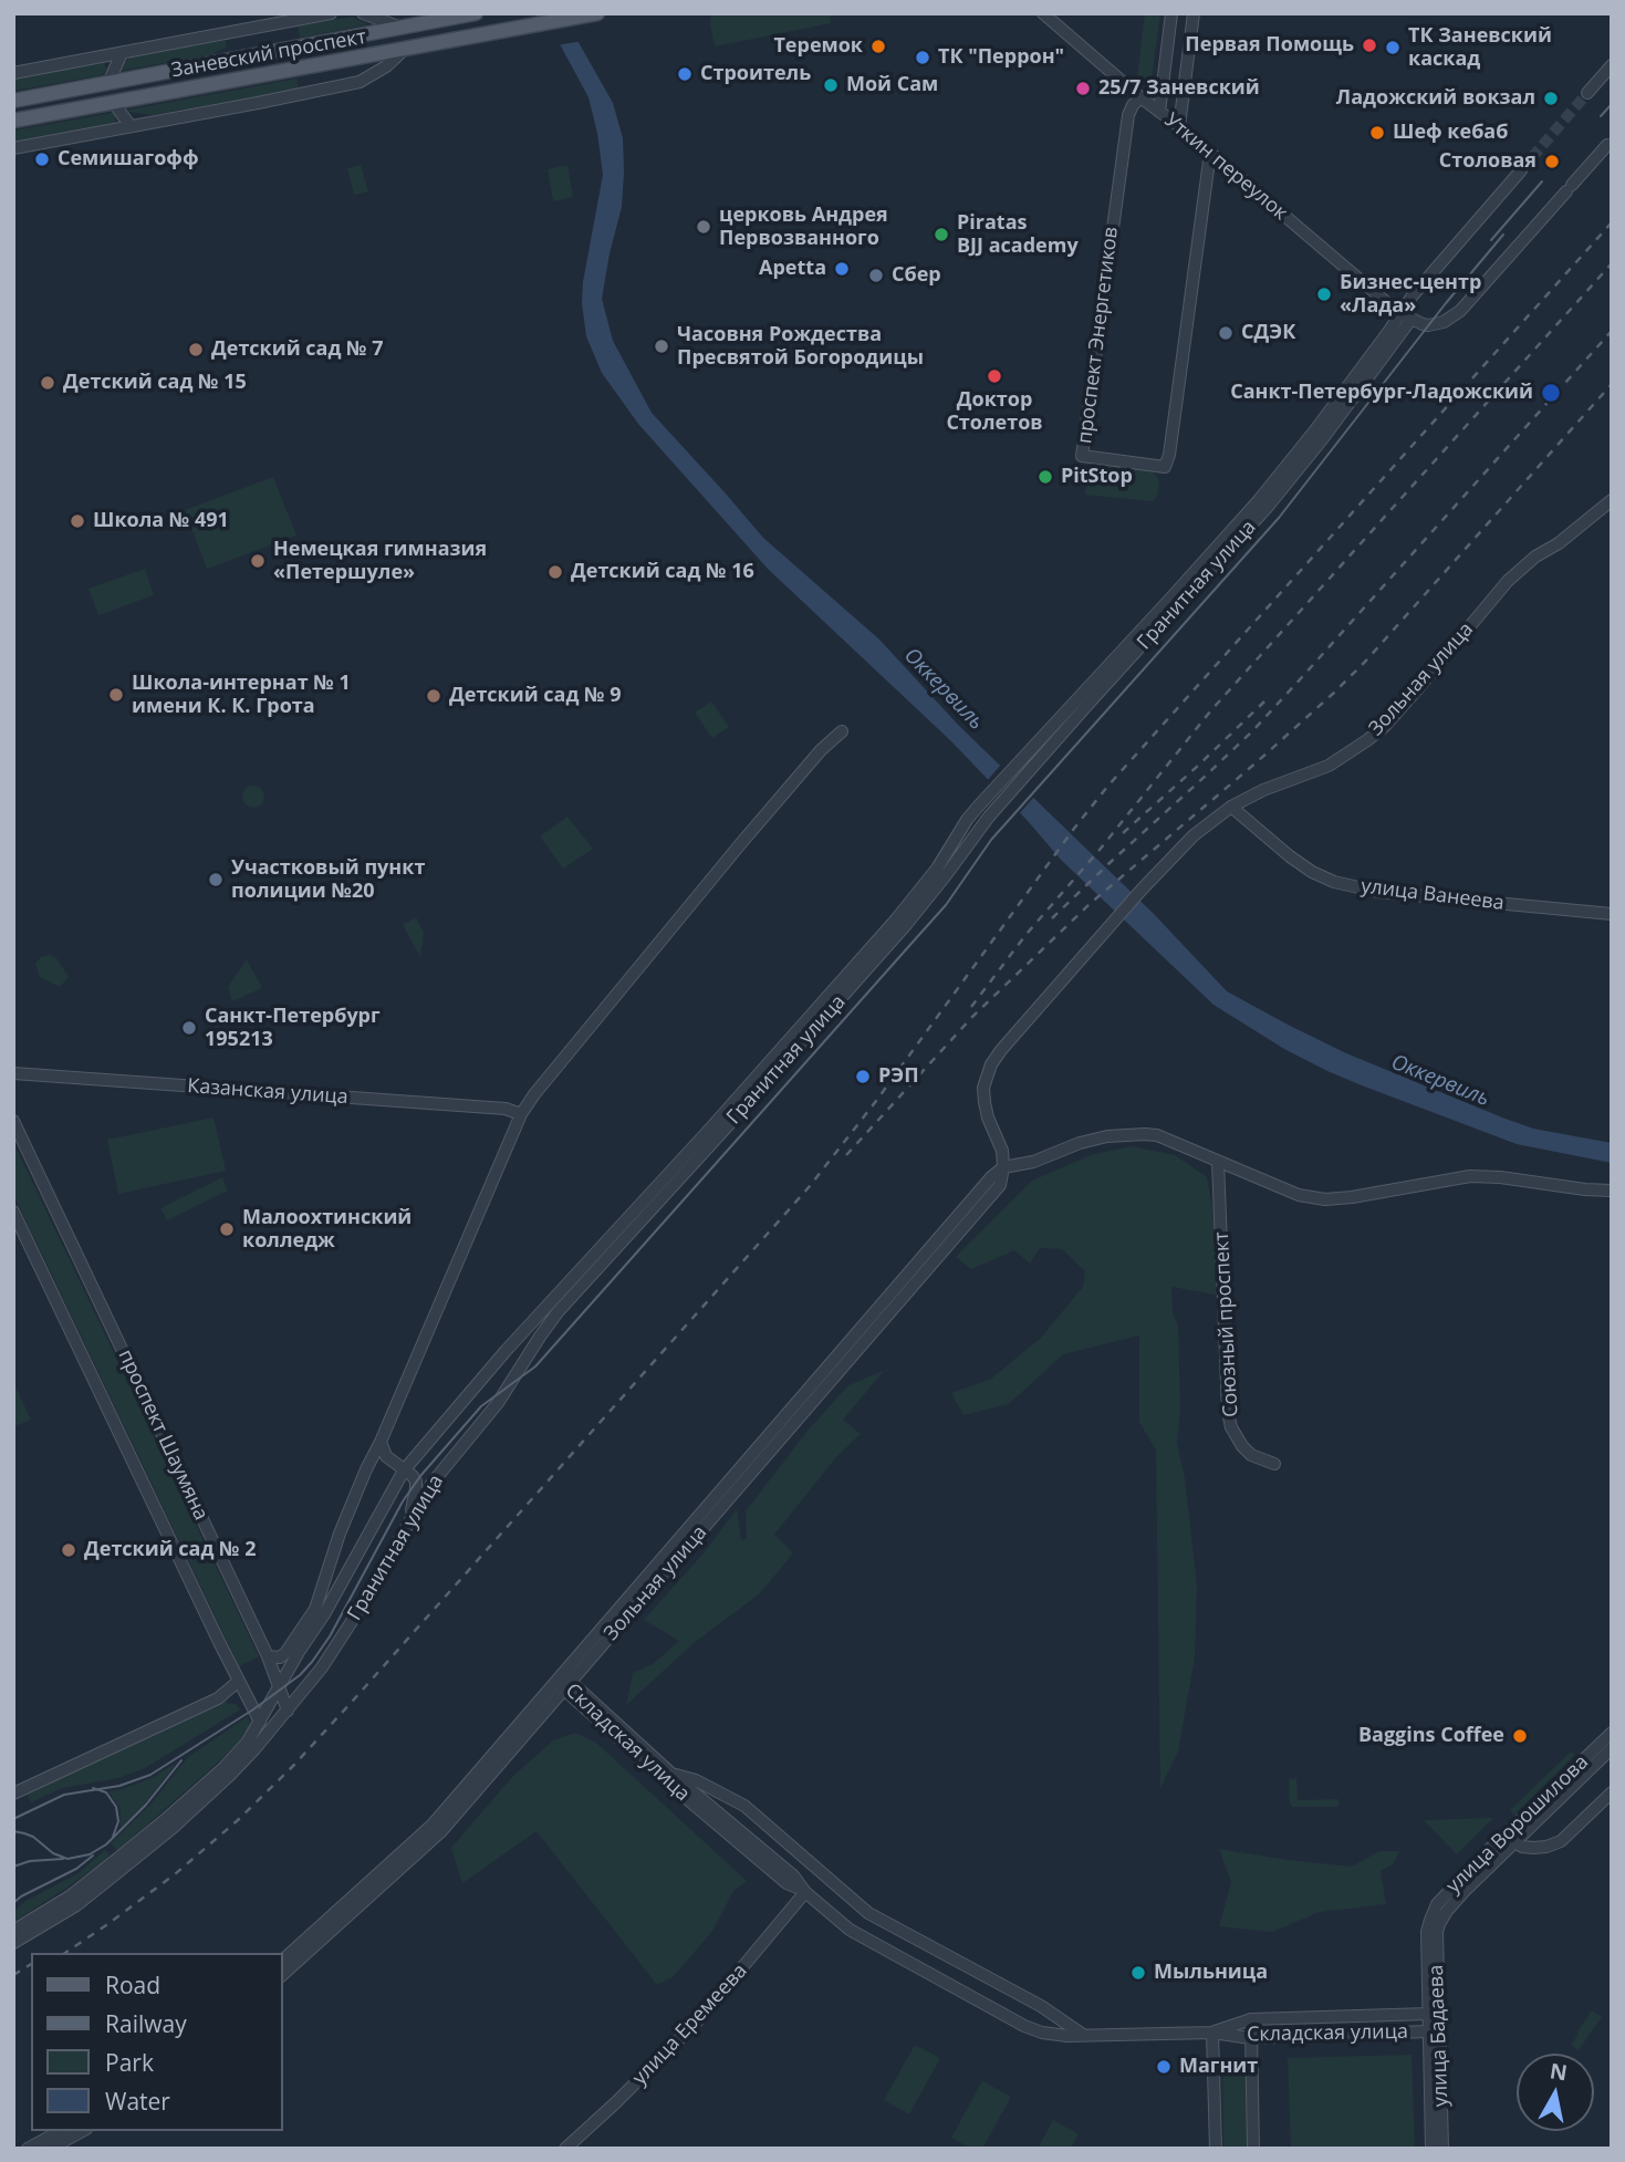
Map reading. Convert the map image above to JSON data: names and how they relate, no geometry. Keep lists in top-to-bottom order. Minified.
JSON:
{"streets":{"main road":["Заневский проспект"],"street":["Уткин переулок","проспект Энергетиков","Гранитная улица","Зольная улица","улица Ванеева","Казанская улица","Союзный проспект","проспект Шаумяна","Складская улица","улица Ворошилова","улица Еремеева","улица Бадаева"]},"crossings":[["Уткин переулок","проспект Энергетиков"],["Уткин переулок","Гранитная улица"],["Гранитная улица","Казанская улица"],["Гранитная улица","проспект Шаумяна"],["Зольная улица","улица Ванеева"],["Зольная улица","Складская улица"],["Складская улица","улица Еремеева"],["Складская улица","улица Бадаева"],["улица Ворошилова","улица Бадаева"]],"water":["Оккервиль"],"places":["Первая Помощь","Теремок","ТК Заневский каскад","ТК \"Перрон\"","Строитель","Мой Сам","25/7 Заневский","Ладожский вокзал","Шеф кебаб","Семишагофф","Столовая","церковь Андрея Первозванного","Piratas BJJ academy","Apetta","Сбер","Бизнес-центр «Лада»","СДЭК","Часовня Рождества Пресвятой Богородицы","Детский сад № 7","Доктор Столетов","Детский сад № 15","Санкт-Петербург-Ладожский","PitStop","Школа № 491","Немецкая гимназия «Петершуле»","Детский сад № 16","Школа-интернат № 1 имени К. К. Грота","Детский сад № 9","Участковый пункт полиции №20","Санкт-Петербург 195213","РЭП","Малоохтинский колледж","Детский сад № 2","Baggins Coffee","Мыльница","Магнит"],"legend":["Road","Railway","Park","Water"],"north":"top"}
